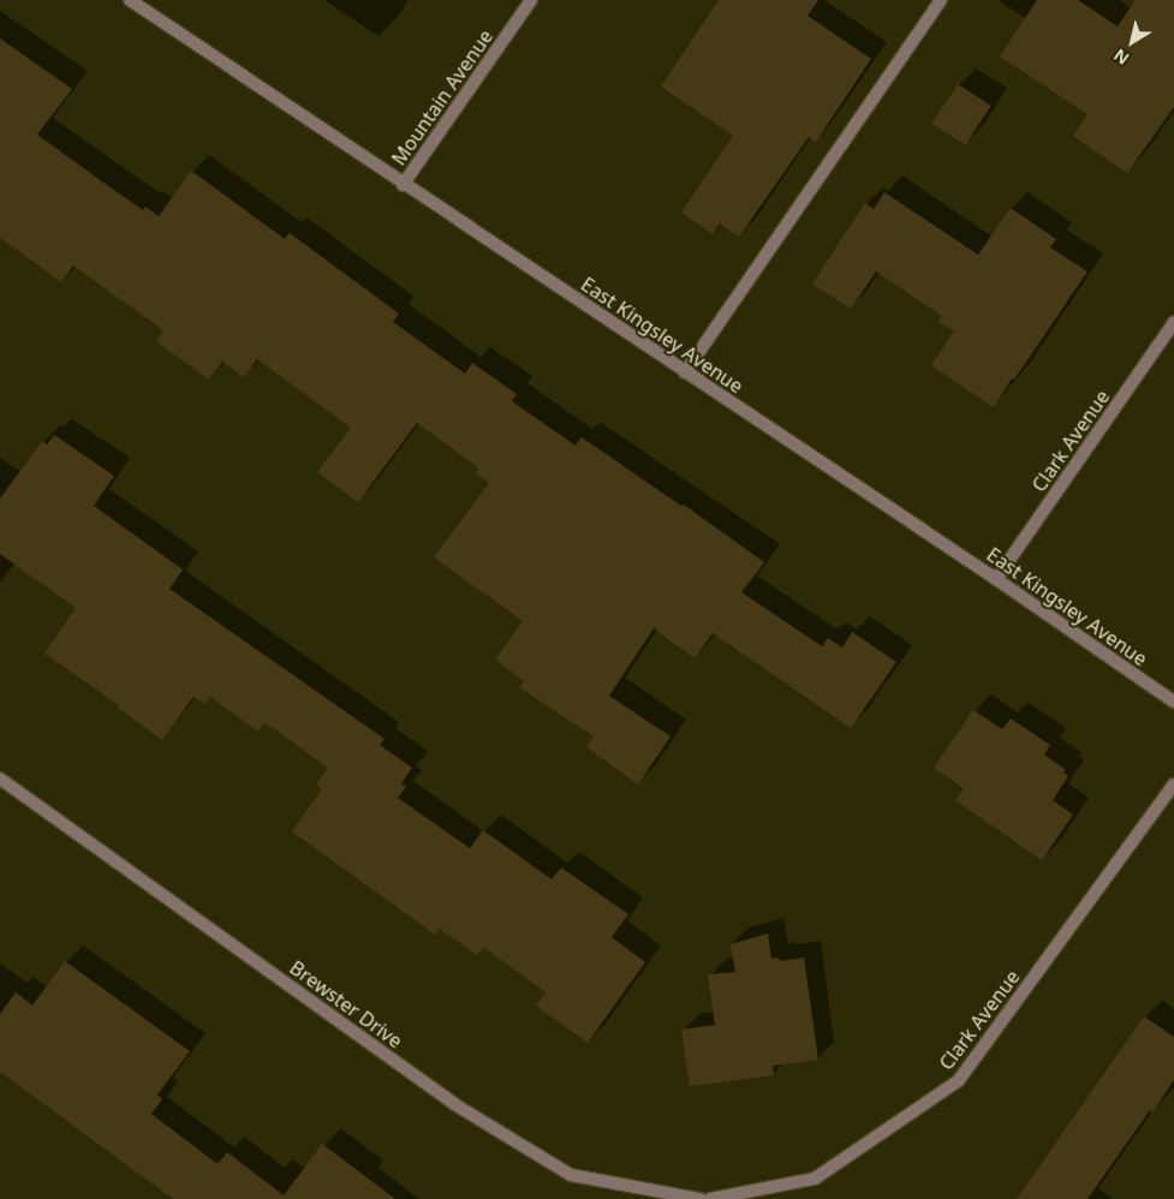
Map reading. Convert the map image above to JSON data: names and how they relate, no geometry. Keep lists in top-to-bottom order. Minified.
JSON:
{"streets":{"street":["Mountain Avenue","East Kingsley Avenue","Clark Avenue","Brewster Drive"]},"crossings":[["Mountain Avenue","East Kingsley Avenue"],["East Kingsley Avenue","Clark Avenue"]],"north":"bottom left"}
